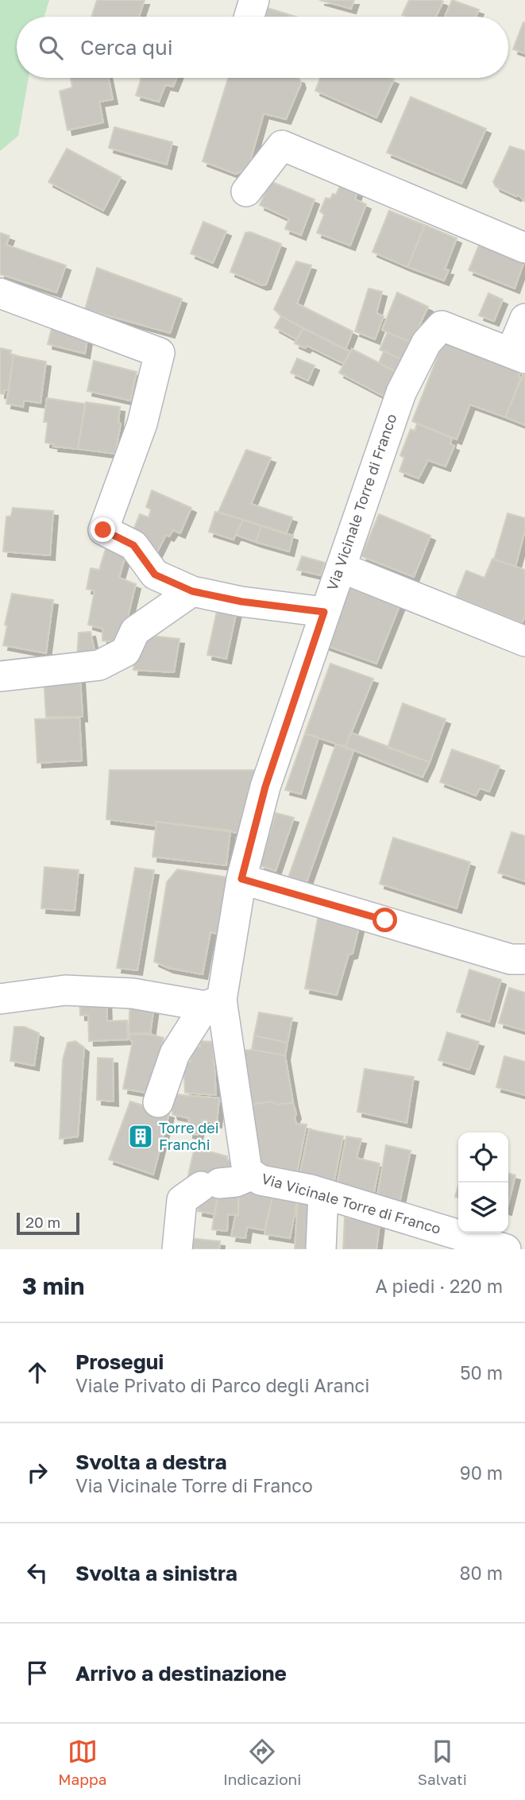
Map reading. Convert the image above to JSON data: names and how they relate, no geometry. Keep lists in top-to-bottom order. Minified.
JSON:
{"streets":{"street":["Via Vicinale Torre di Franco"]},"places":{"building":["Torre dei Franchi"]},"scale_bar":"20 m","page":{"search":"Cerca qui","scale":"20 m","heading":["3 min","A piedi · 220 m"],"list":[["Prosegui","Viale Privato di Parco degli Aranci","50 m"],["Svolta a destra","Via Vicinale Torre di Franco","90 m"],["Svolta a sinistra","80 m"],"Arrivo a destinazione"],"nav":["Mappa","Indicazioni","Salvati"]}}
